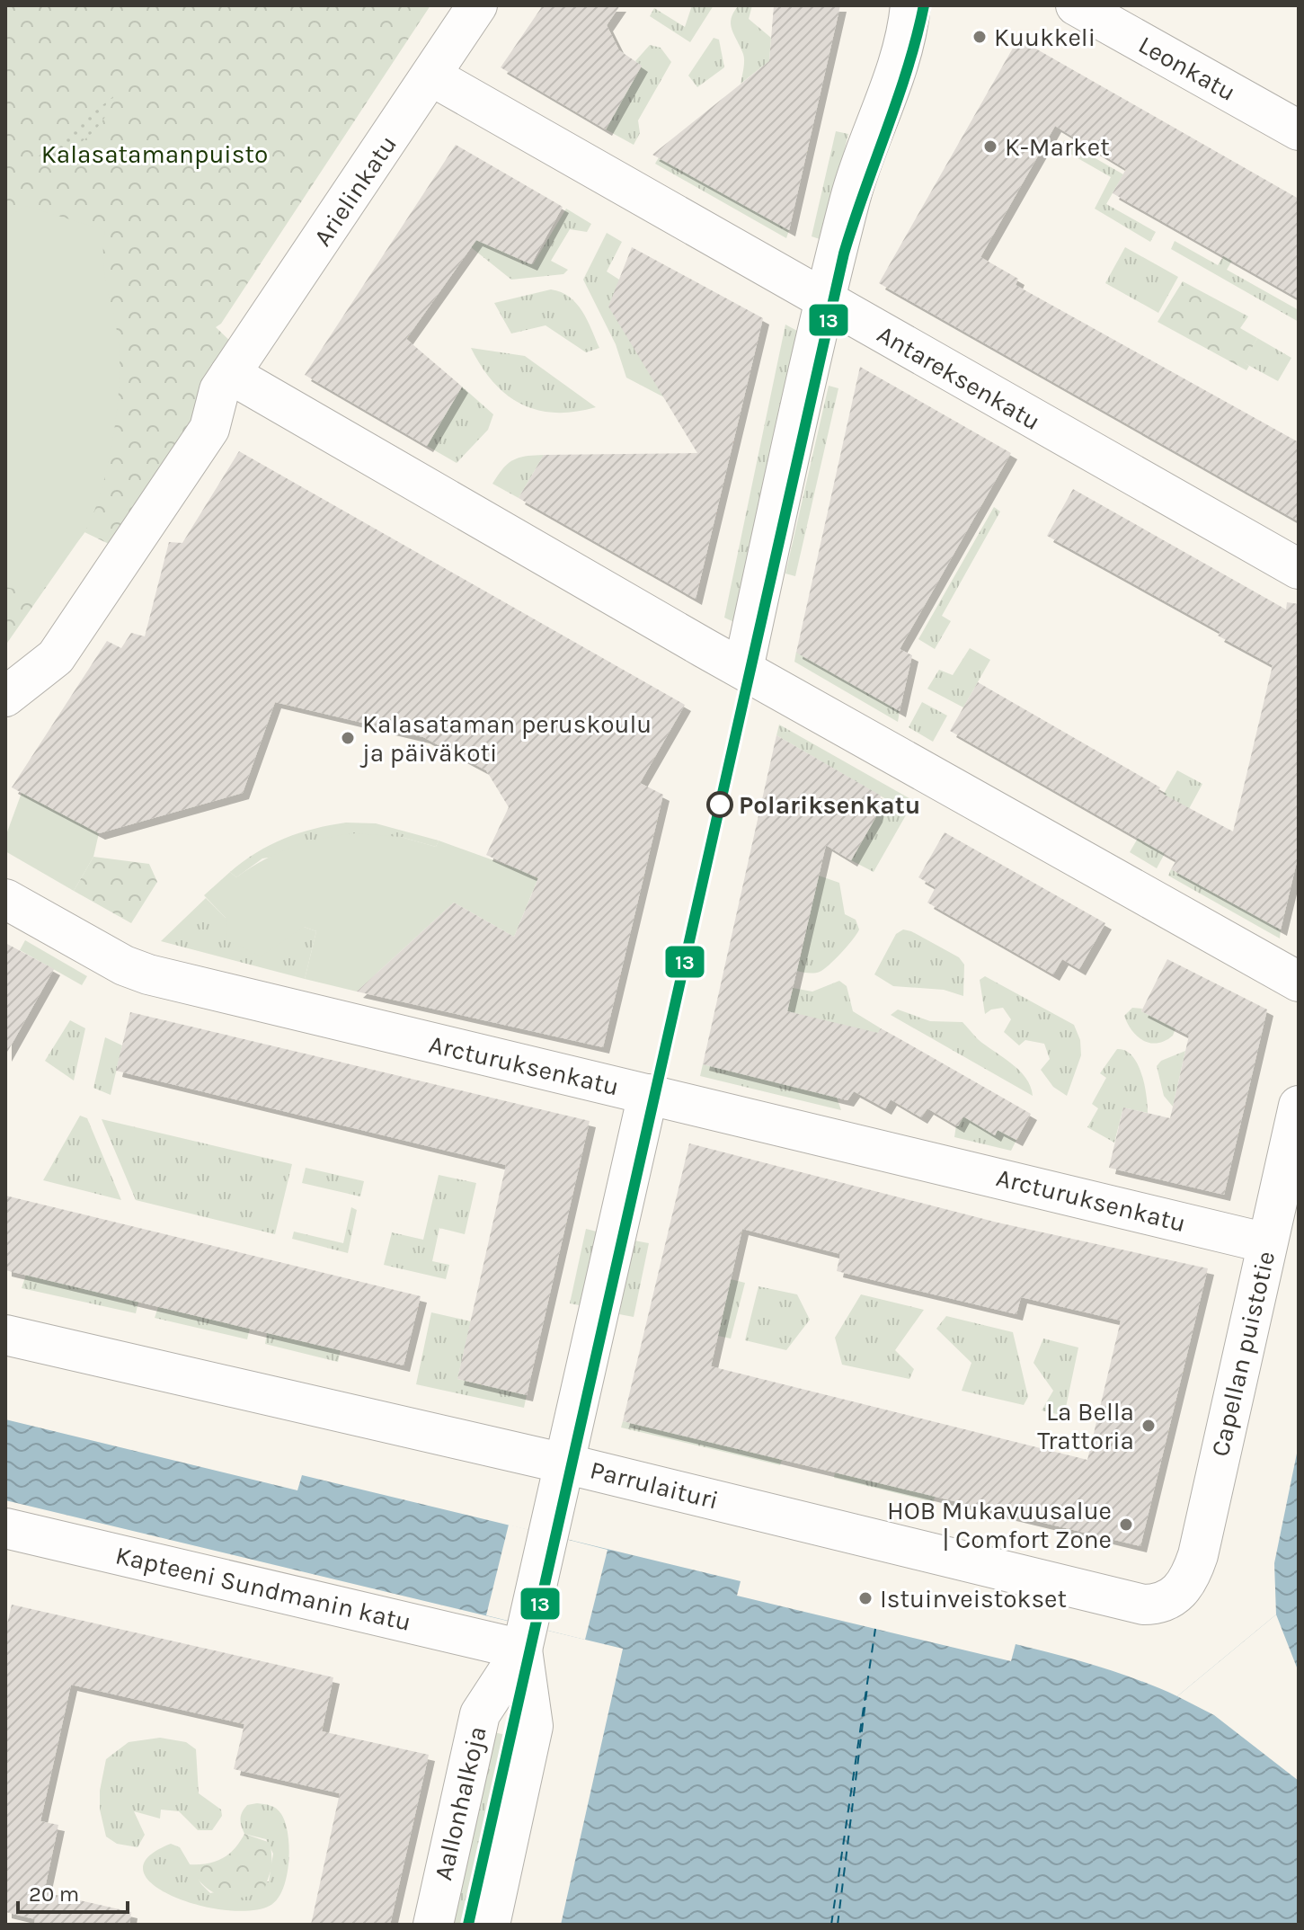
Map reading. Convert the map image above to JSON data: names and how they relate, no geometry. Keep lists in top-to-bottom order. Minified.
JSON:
{"streets":{"street":["Leonkatu","Arielinkatu","Antareksenkatu","Arcturuksenkatu","Capellan puistotie","Parrulaituri","Kapteeni Sundmanin katu","Aallonhalkoja"]},"crossings":[["Arielinkatu","Antareksenkatu"],["Arcturuksenkatu","Capellan puistotie"],["Arcturuksenkatu","Aallonhalkoja"],["Capellan puistotie","Parrulaituri"],["Parrulaituri","Aallonhalkoja"],["Kapteeni Sundmanin katu","Aallonhalkoja"]],"parks":["Kalasatamanpuisto"],"places":["Kuukkeli","K-Market","Kalasataman peruskoulu ja päiväkoti","Polariksenkatu","La Bella Trattoria","HOB Mukavuusalue | Comfort Zone","Istuinveistokset"],"lines":["transit line 13"],"scale_bar":"20 m"}
